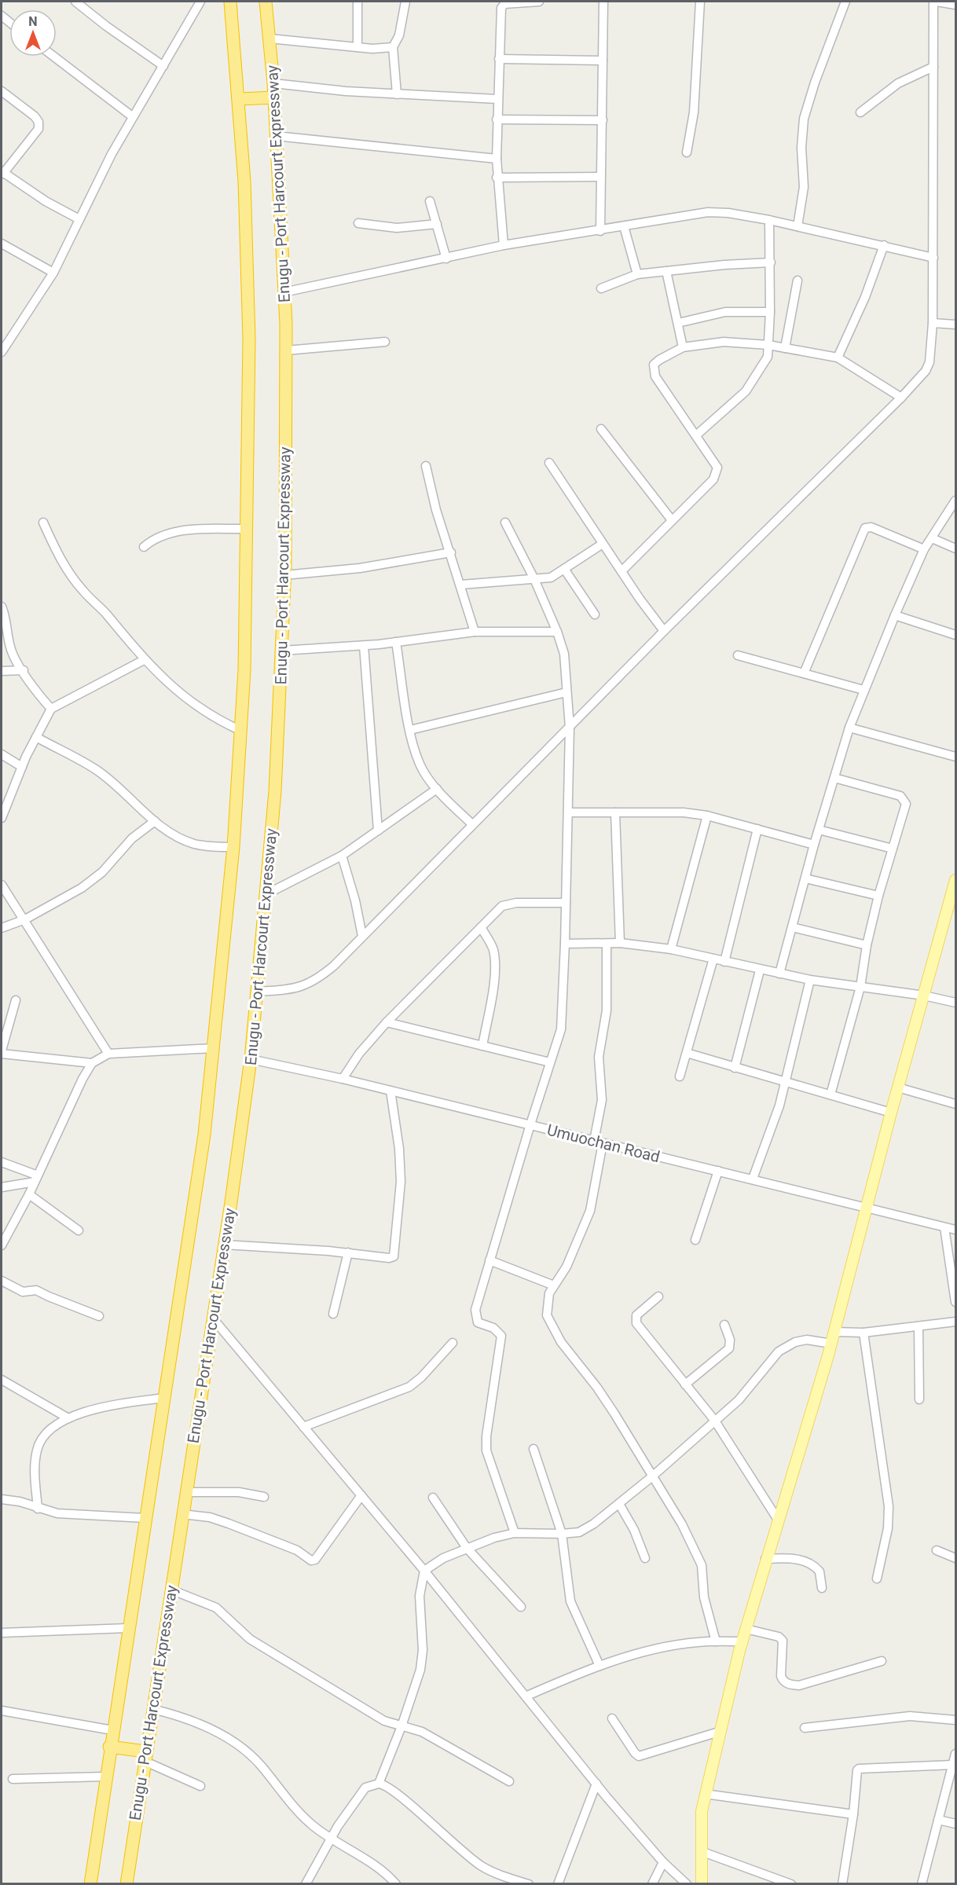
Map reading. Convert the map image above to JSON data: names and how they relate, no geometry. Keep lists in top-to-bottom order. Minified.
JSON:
{"streets":{"highway":["Enugu - Port Harcourt Expressway"],"street":["Umuochan Road"]},"crossings":[["Enugu - Port Harcourt Expressway","Umuochan Road"]],"north":"top"}
